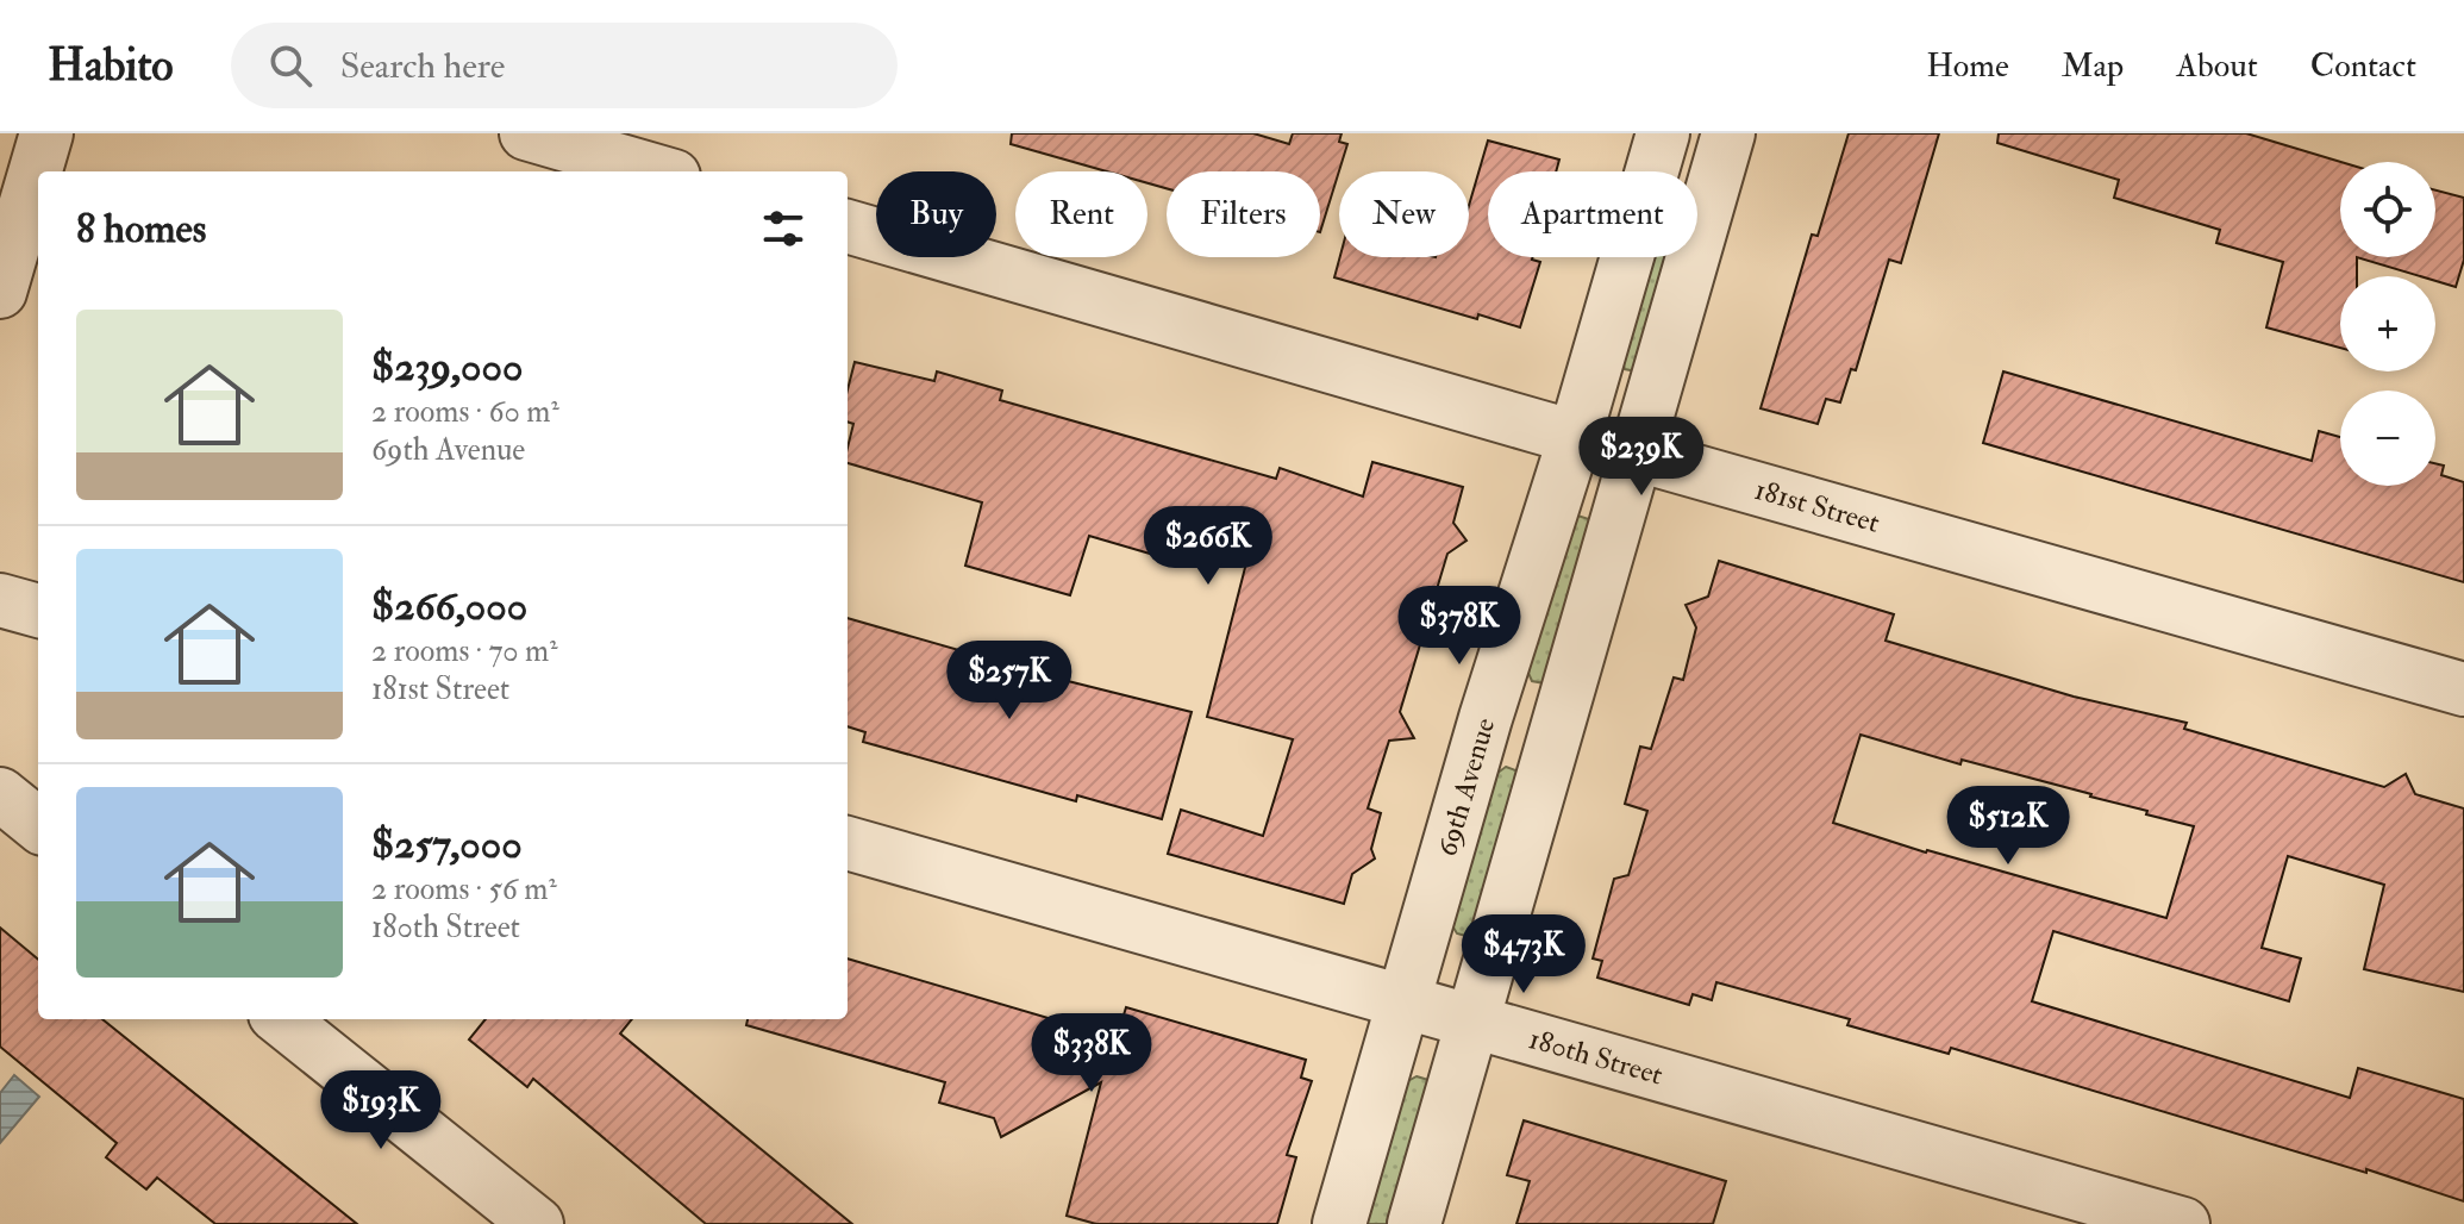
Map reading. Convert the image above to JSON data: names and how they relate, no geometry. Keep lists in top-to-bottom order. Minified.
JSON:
{"streets":{"street":["181st Street","69th Avenue","180th Street"]},"crossings":[["181st Street","69th Avenue"],["69th Avenue","180th Street"]],"page":{"header":"Habito","search":"Search here","nav":["Home","Map","About","Contact"],"map_buttons":["+","−"],"chip":["Buy","Rent","Filters","New","Apartment"],"heading":"8 homes","list":[{"name":"$239,000","note":"2 rooms · 60 m² · 69th Avenue"},{"name":"$266,000","note":"2 rooms · 70 m² · 181st Street"},{"name":"$257,000","note":"2 rooms · 56 m² · 180th Street"}],"price":["$239K","$266K","$378K","$257K","$512K","$473K","$338K","$193K"]}}
